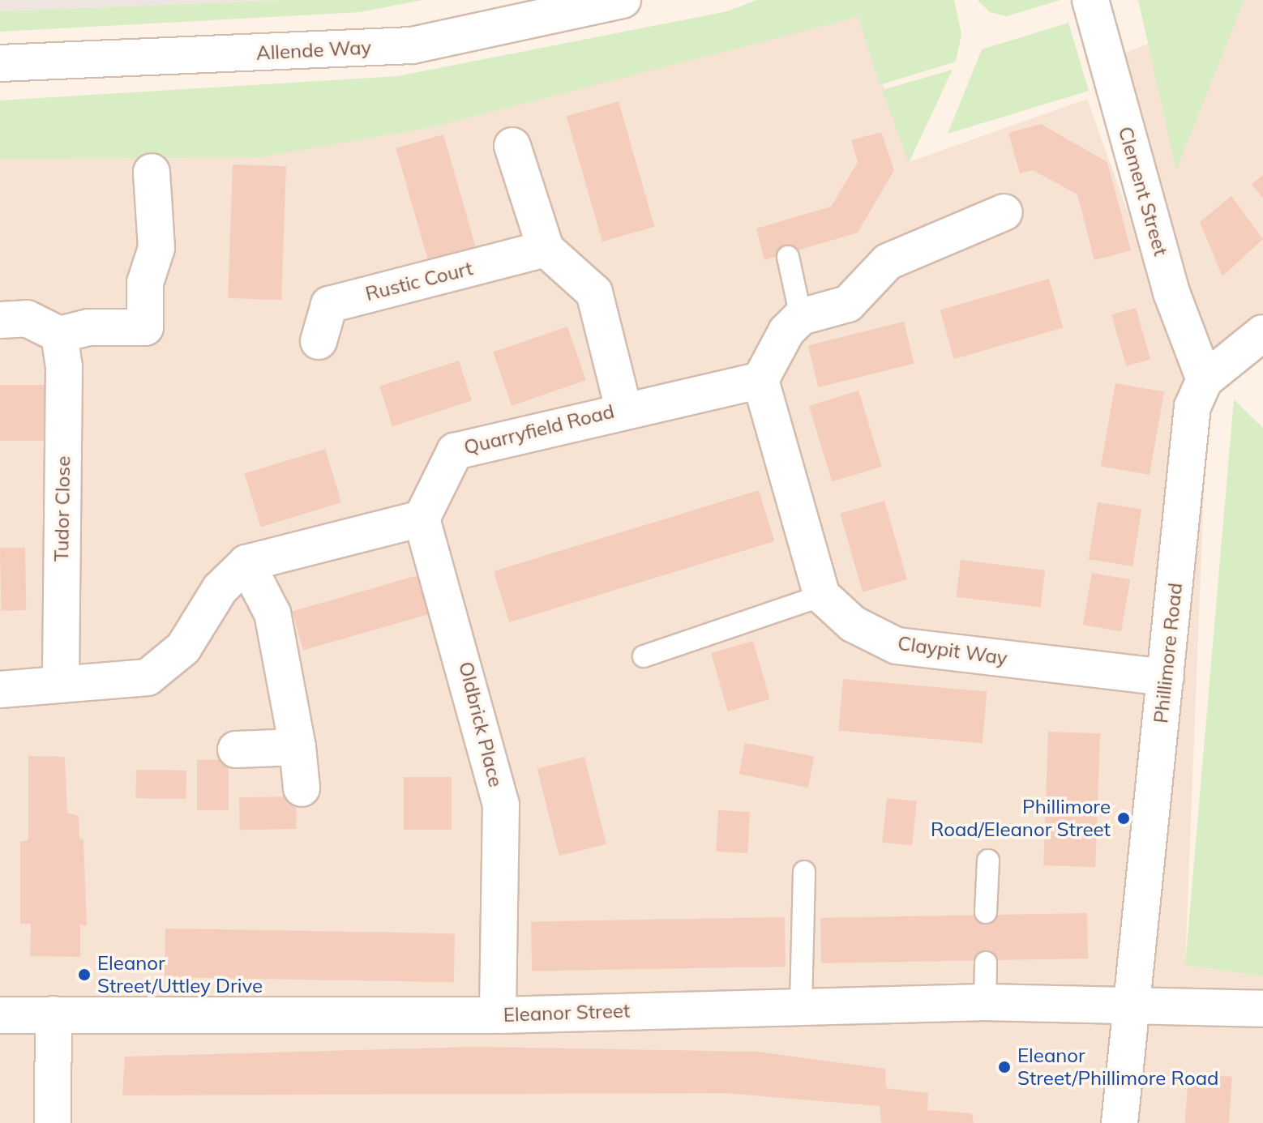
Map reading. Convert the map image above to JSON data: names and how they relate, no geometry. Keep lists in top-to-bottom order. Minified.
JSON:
{"streets":{"street":["Allende Way","Clement Street","Rustic Court","Quarryfield Road","Tudor Close","Claypit Way","Phillimore Road","Oldbrick Place","Eleanor Street"]},"crossings":[["Clement Street","Phillimore Road"],["Quarryfield Road","Oldbrick Place"],["Claypit Way","Phillimore Road"],["Phillimore Road","Eleanor Street"],["Oldbrick Place","Eleanor Street"]],"places":["Phillimore Road/Eleanor Street","Eleanor Street/Uttley Drive","Eleanor Street/Phillimore Road"]}
